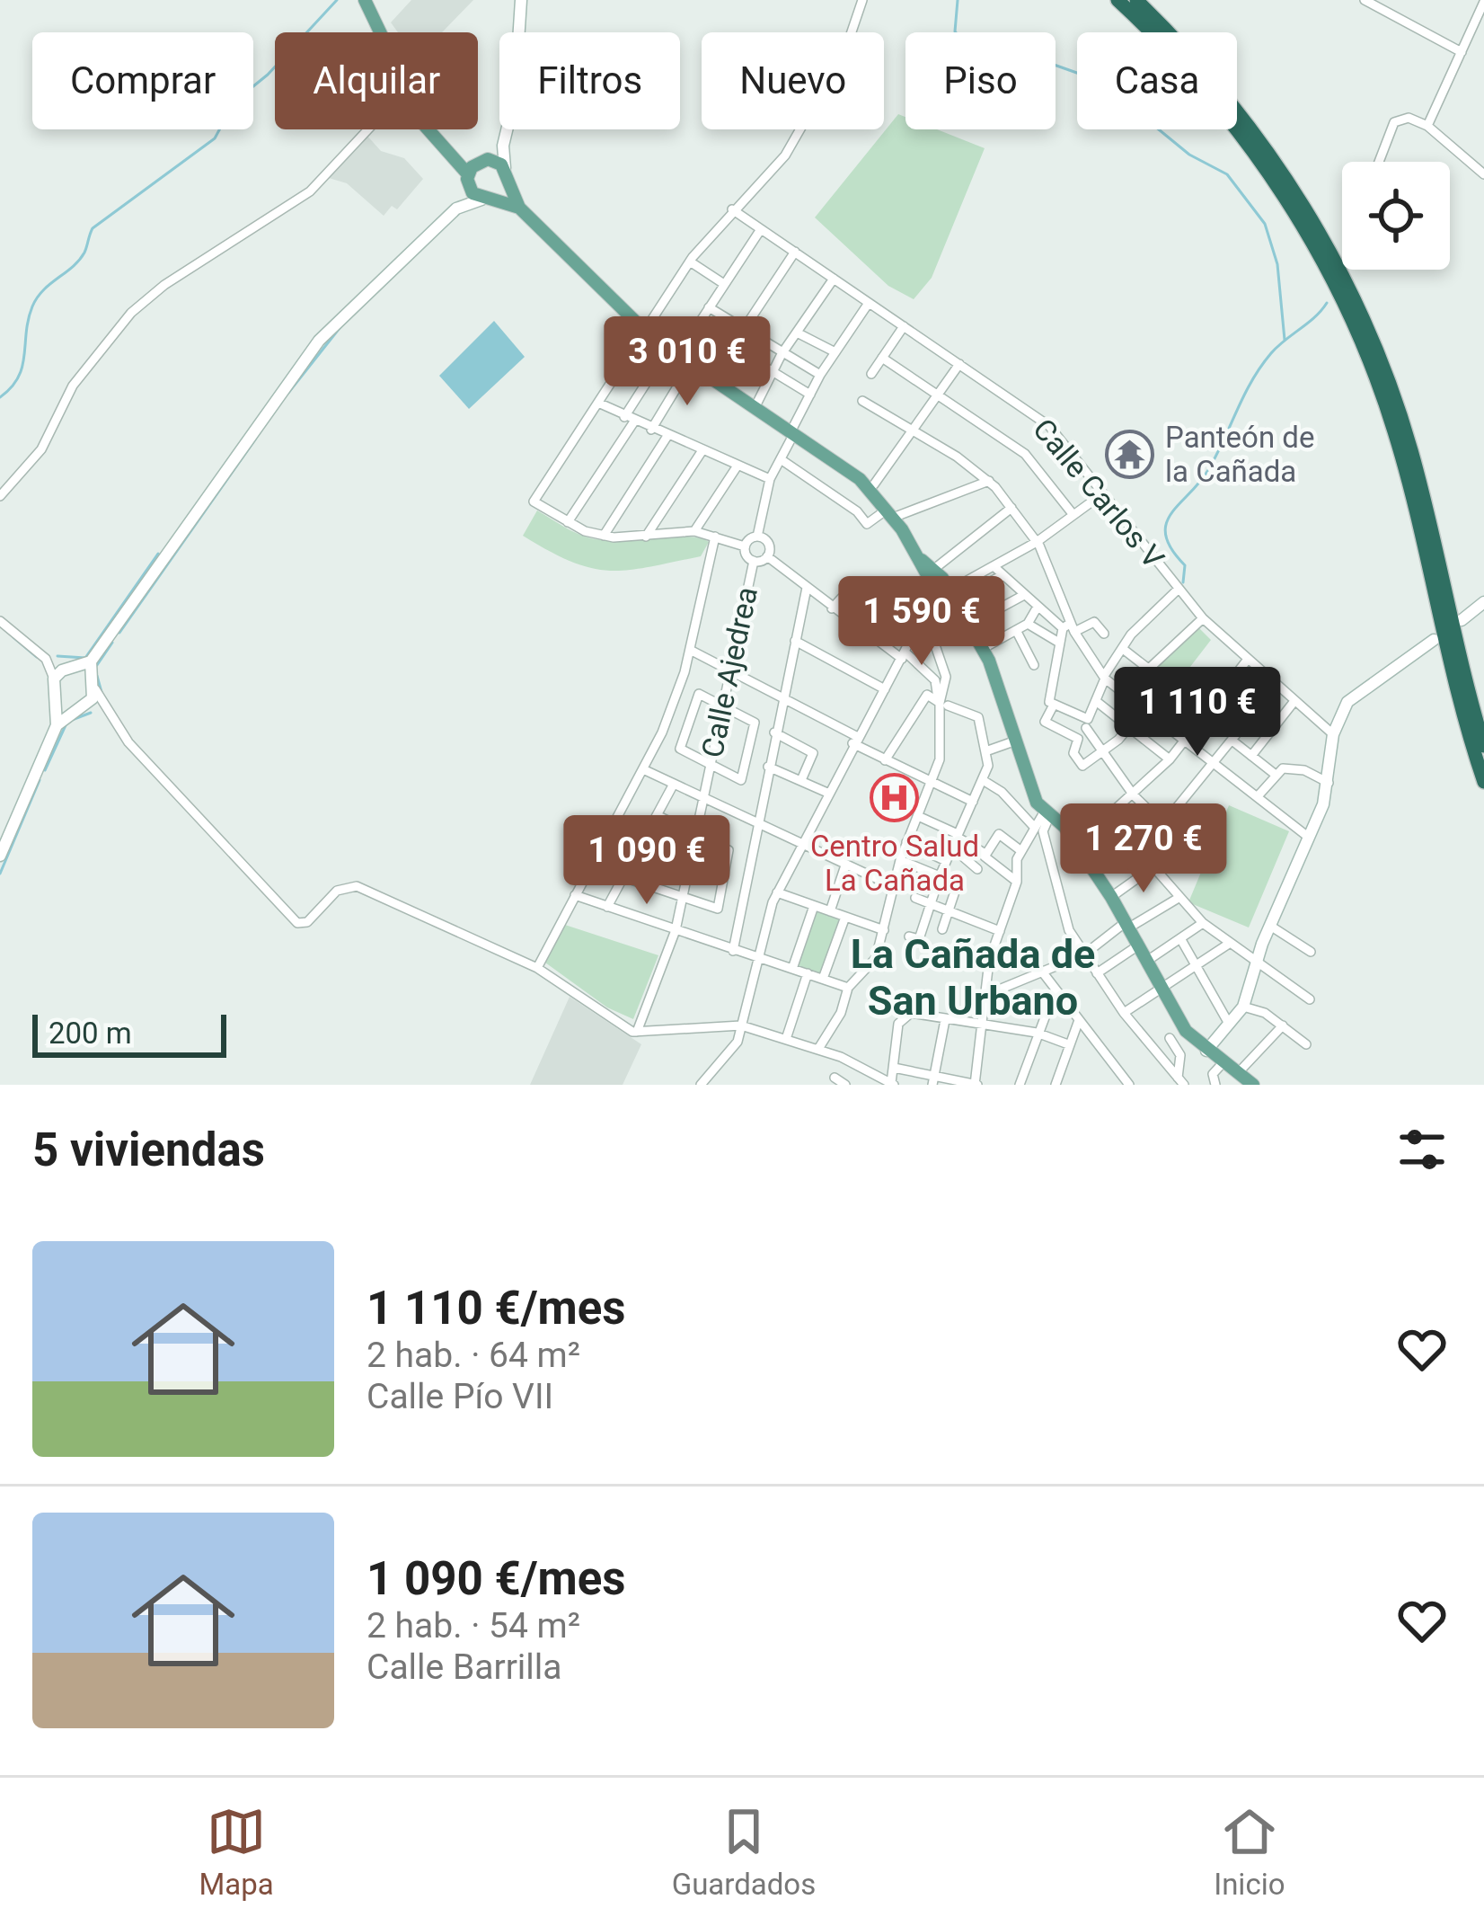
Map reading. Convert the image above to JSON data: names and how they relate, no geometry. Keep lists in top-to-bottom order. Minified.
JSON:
{"streets":{"street":["Calle Carlos V","Calle Ajedrea"]},"districts":["La Cañada de San Urbano"],"places":{"temple":["Panteón de la Cañada"],"hospital":["Centro Salud La Cañada"]},"scale_bar":"200 m","page":{"chip":["Comprar","Alquilar","Filtros","Nuevo","Piso","Casa"],"price":["3 010 €","1 590 €","1 110 €","1 270 €","1 090 €"],"scale":"200 m","heading":"5 viviendas","list":[{"name":"1 110 €/mes","note":"2 hab. · 64 m² · Calle Pío VII"},{"name":"1 090 €/mes","note":"2 hab. · 54 m² · Calle Barrilla"}],"tabs":["Mapa","Guardados","Inicio"]}}
